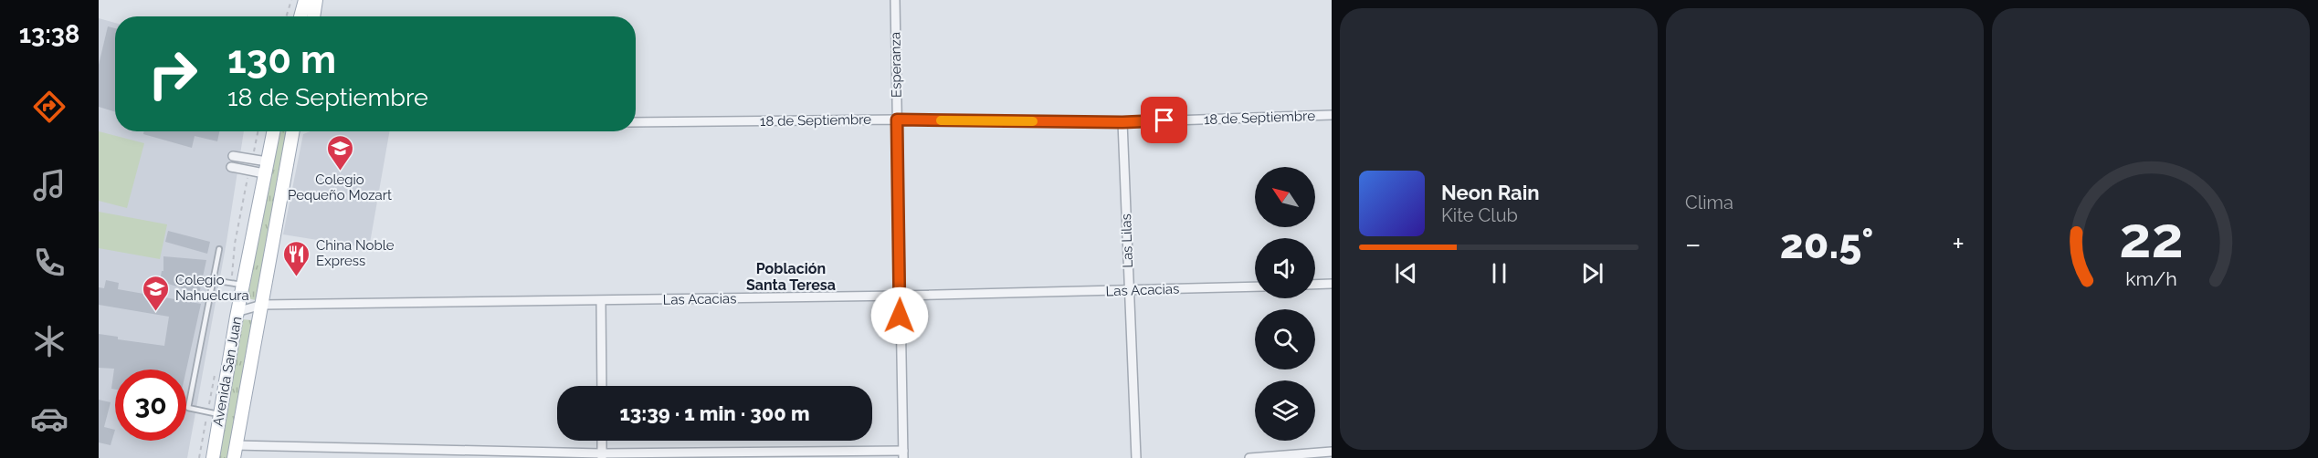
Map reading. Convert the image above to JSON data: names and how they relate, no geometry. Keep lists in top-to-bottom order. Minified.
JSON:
{"streets":{"main road":["Avenida San Juan"],"street":["Esperanza","18 de Septiembre","Las Lilas","Las Acacias"]},"crossings":[["Esperanza","18 de Septiembre"],["Esperanza","Las Acacias"],["18 de Septiembre","Las Lilas"],["Las Lilas","Las Acacias"],["Las Acacias","Avenida San Juan"]],"districts":["Población Santa Teresa"],"places":{"school or university":["Colegio Pequeño Mozart","Colegio Nahuelcura"],"restaurant":["China Noble Express"]},"north":"top left","page":{"tabs":"13:38","tile":"Clima","turn":["130 m","18 de Septiembre"],"song":["Neon Rain","Kite Club"],"heat":["−","20.5°","+"],"limit":"30","trip":"13:39 · 1 min · 300 m","gauge":["22","km/h"]}}
